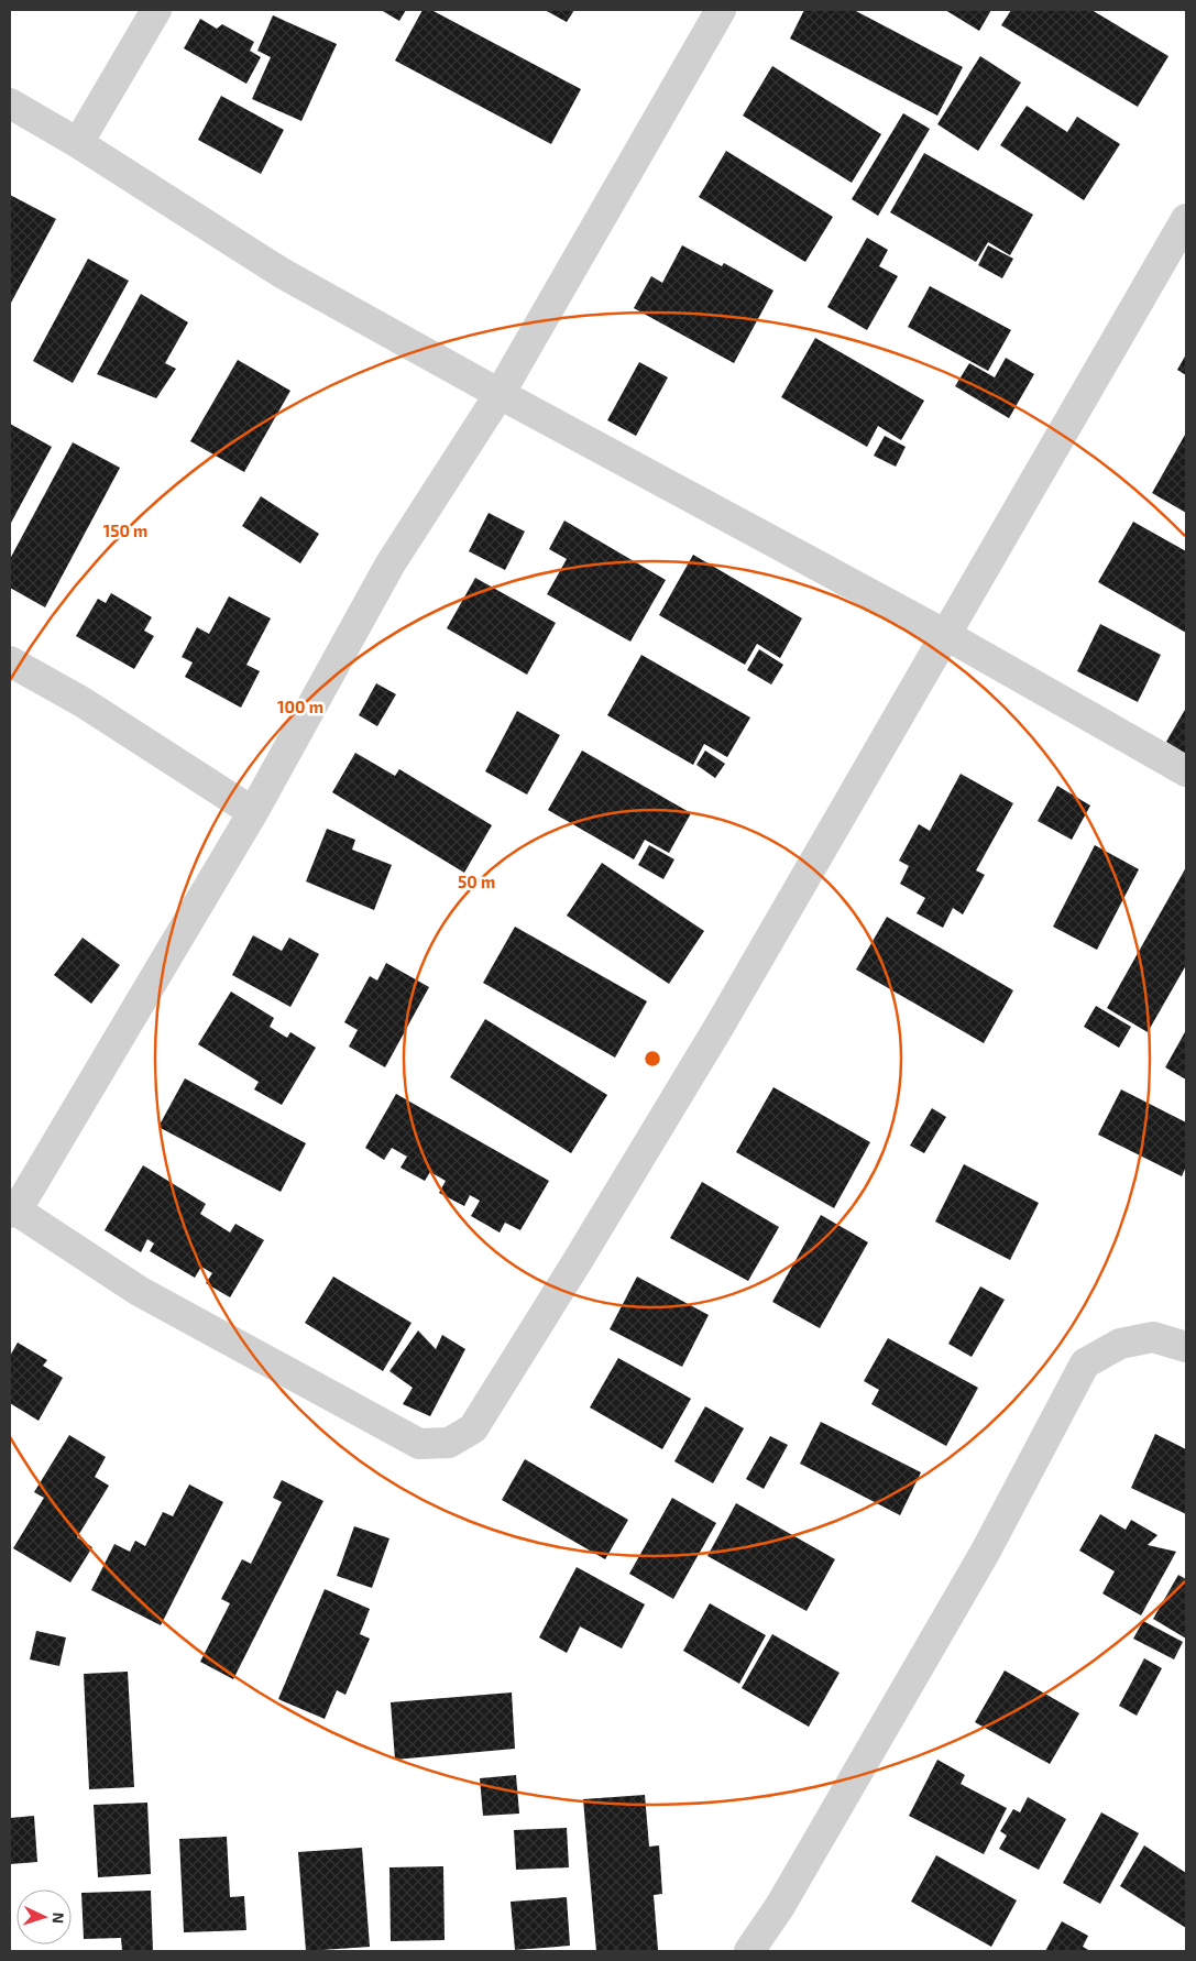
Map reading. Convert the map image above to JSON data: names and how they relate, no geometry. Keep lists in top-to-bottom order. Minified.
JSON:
{"north":"right","rings":["150 m","100 m","50 m"]}
